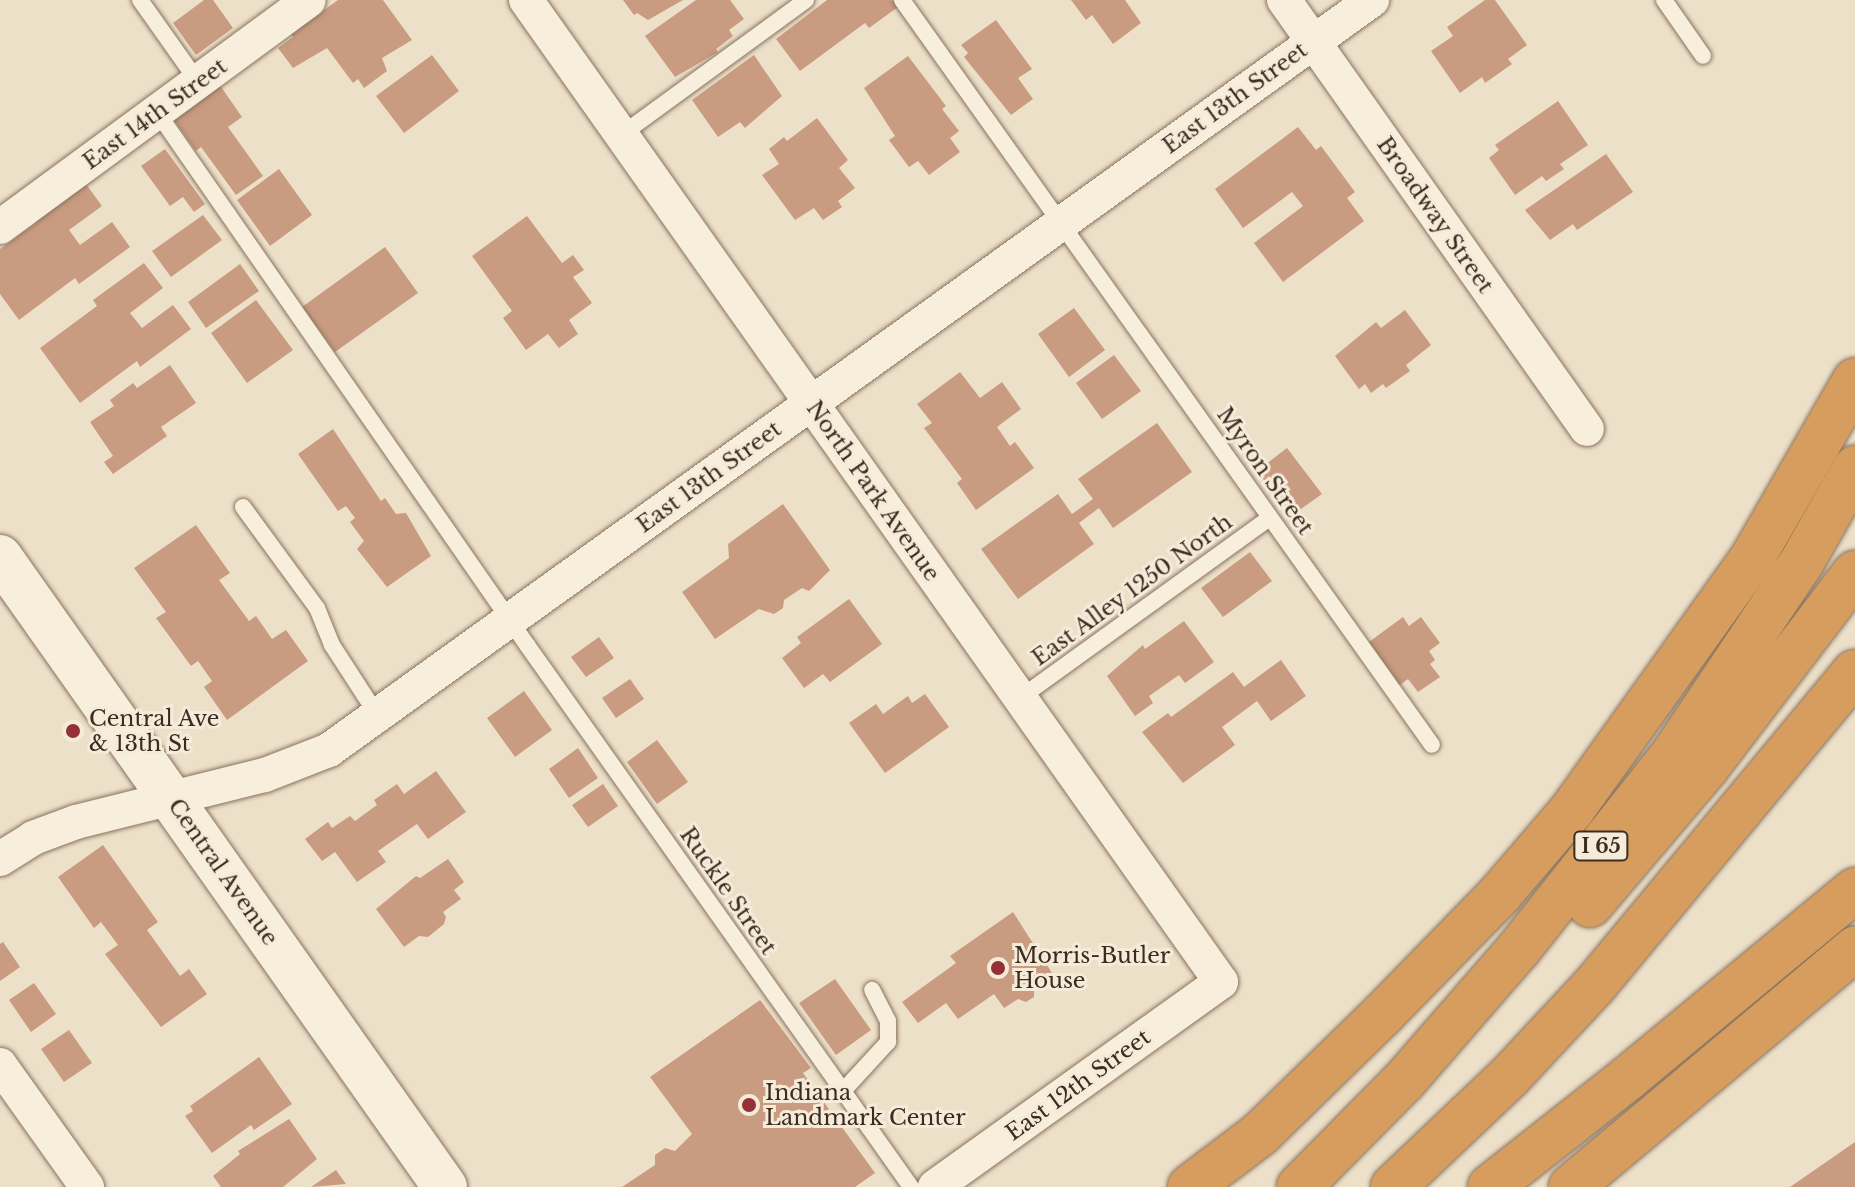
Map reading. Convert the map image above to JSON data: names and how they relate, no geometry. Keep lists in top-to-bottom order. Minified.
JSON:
{"streets":{"highway":["I 65"],"main road":["Central Avenue"],"street":["East 13th Street","East 14th Street","Broadway Street","North Park Avenue","East 12th Street"],"lane":["Myron Street","East Alley 1250 North","Ruckle Street"]},"crossings":[["East 13th Street","Broadway Street"],["East 13th Street","Myron Street"],["East 13th Street","North Park Avenue"],["East 13th Street","Central Avenue"],["East 13th Street","Ruckle Street"],["East 14th Street","Ruckle Street"],["Myron Street","East Alley 1250 North"],["North Park Avenue","East Alley 1250 North"],["North Park Avenue","East 12th Street"]],"places":["Central Ave & 13th St","Morris-Butler House","Indiana Landmark Center"]}
